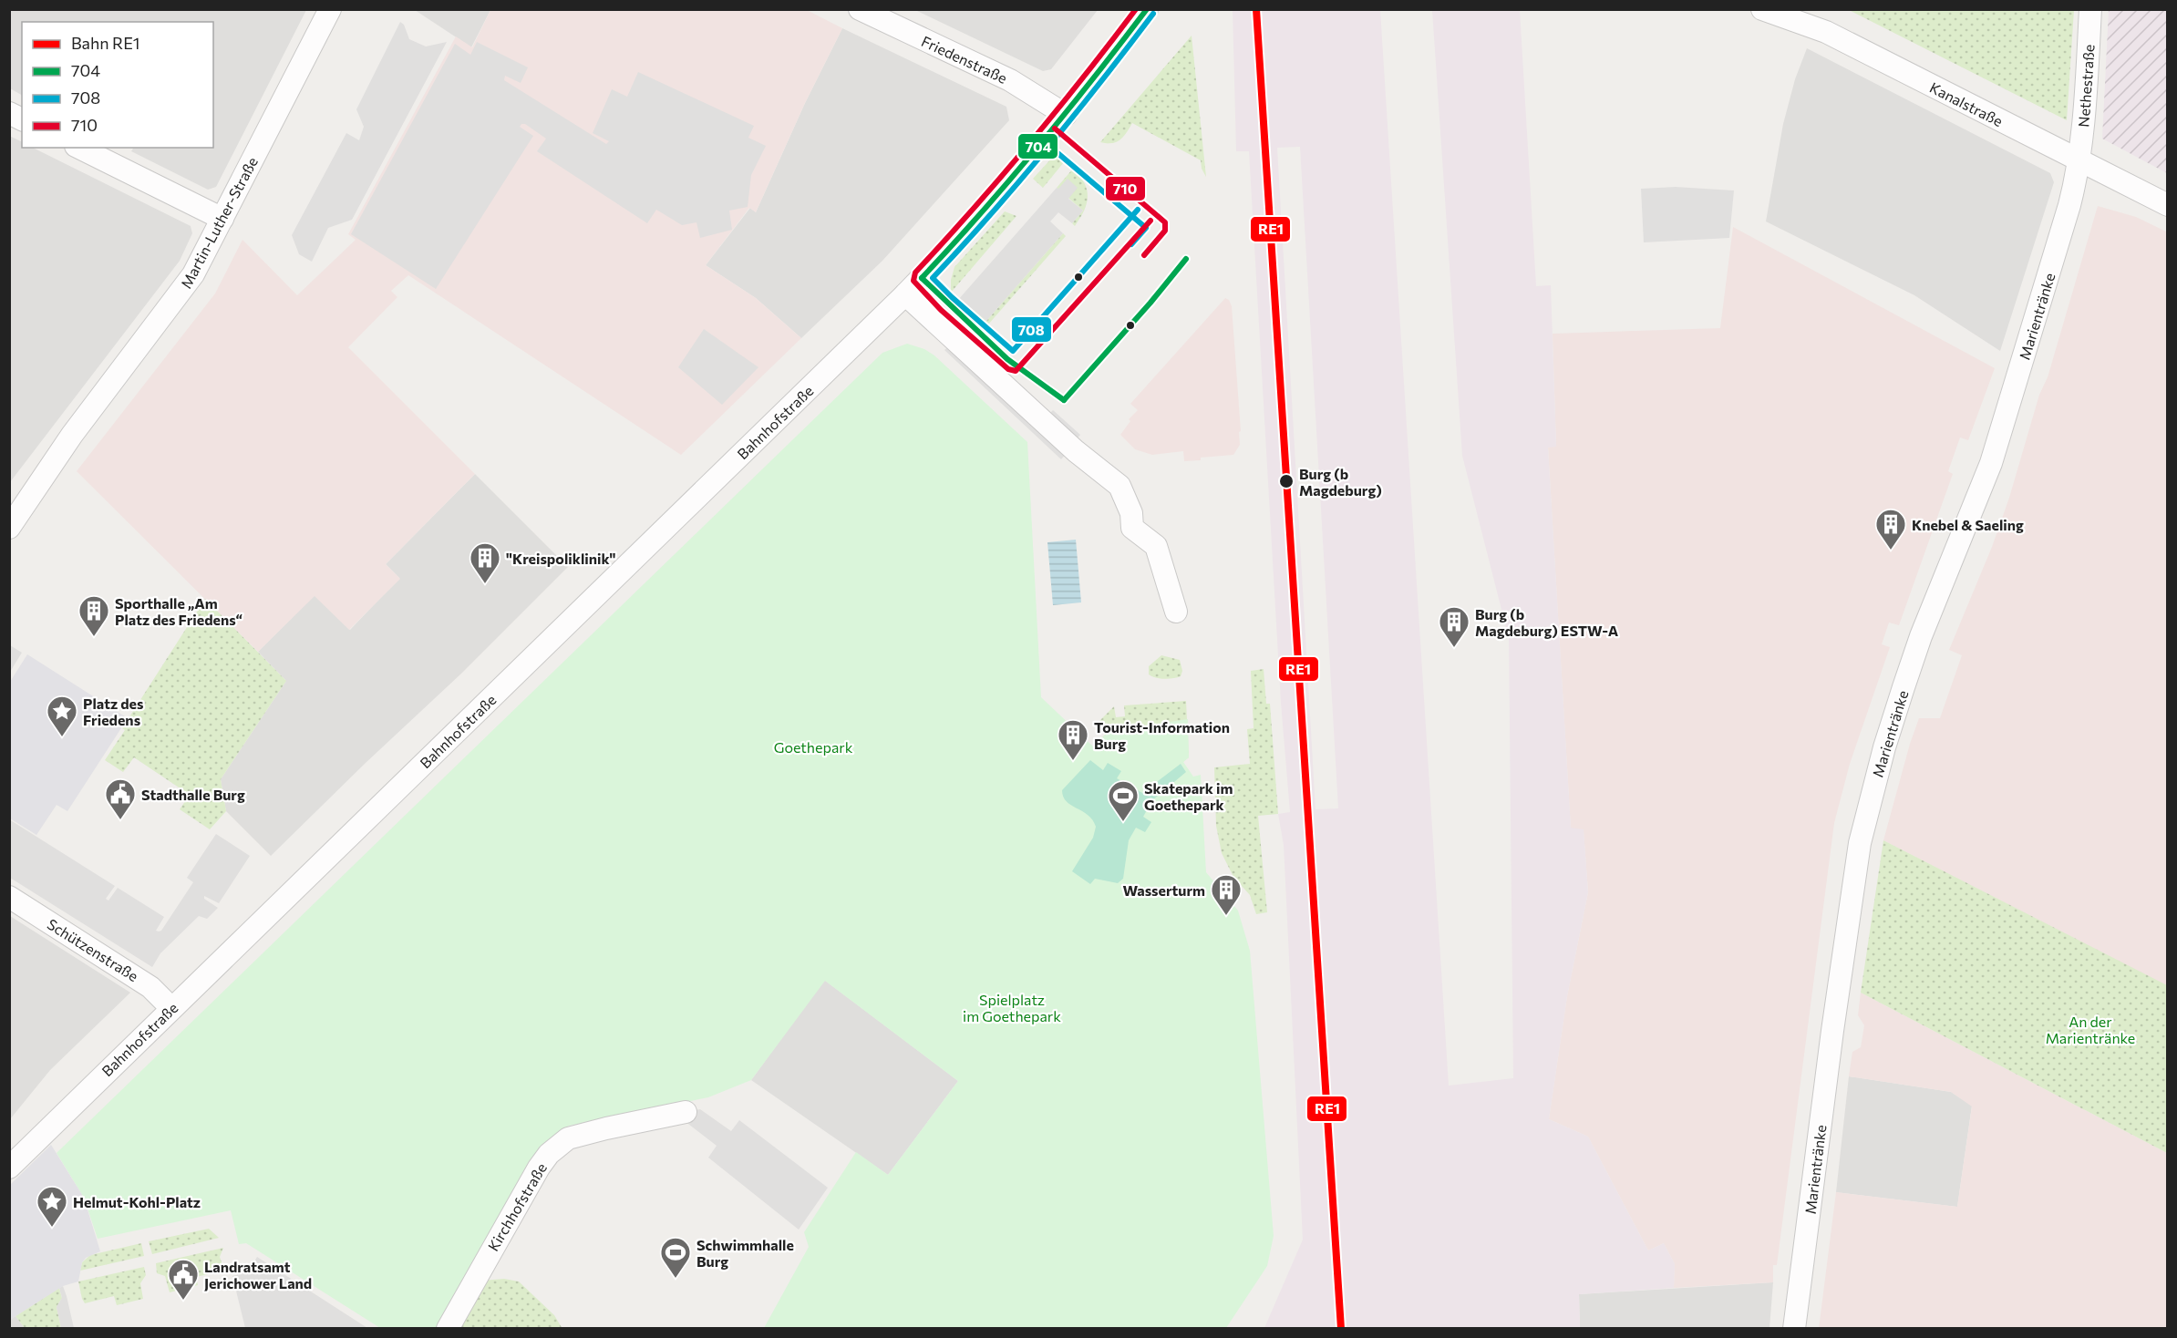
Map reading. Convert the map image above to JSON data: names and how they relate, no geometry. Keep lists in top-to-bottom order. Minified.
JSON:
{"streets":{"street":["Friedenstraße","Nethestraße","Kanalstraße","Martin-Luther-Straße","Marientränke","Bahnhofstraße","Schützenstraße","Kirchhofstraße"]},"crossings":[["Friedenstraße","Bahnhofstraße"],["Nethestraße","Kanalstraße"],["Nethestraße","Marientränke"],["Kanalstraße","Marientränke"],["Bahnhofstraße","Schützenstraße"]],"parks":["Goethepark","Spielplatz im Goethepark","An der Marientränke"],"places":{"other":["Burg (b Magdeburg)"],"building":["Knebel & Saeling","\"Kreispoliklinik\"","Sporthalle „Am Platz des Friedens“","Burg (b Magdeburg) ESTW-A","Tourist-Information Burg","Wasserturm"],"place":["Platz des Friedens","Helmut-Kohl-Platz"],"public building":["Stadthalle Burg","Landratsamt Jerichower Land"],"sports":["Skatepark im Goethepark","Schwimmhalle Burg"]},"lines":["rail line RE1","transit line 704","transit line 710","transit line 708"],"legend":["Bahn RE1","704","708","710"]}
